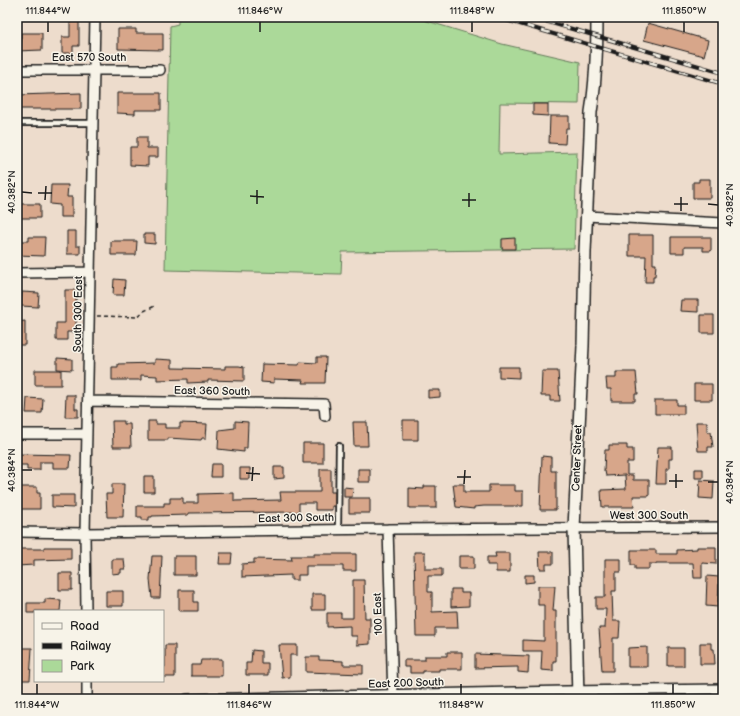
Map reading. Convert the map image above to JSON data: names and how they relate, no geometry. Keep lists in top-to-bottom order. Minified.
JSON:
{"streets":{"street":["East 570 South","South 300 East","East 360 South","Center Street","West 300 South","East 300 South","100 East","East 200 South"]},"crossings":[["East 570 South","South 300 East"],["South 300 East","East 360 South"],["South 300 East","East 300 South"],["Center Street","West 300 South"],["Center Street","East 300 South"],["Center Street","East 200 South"],["West 300 South","East 300 South"],["East 300 South","100 East"],["100 East","East 200 South"]],"legend":["Road","Railway","Park"],"coordinates":["111.844°W","111.846°W","111.848°W","111.850°W","40.382°N","40.384°N"]}
